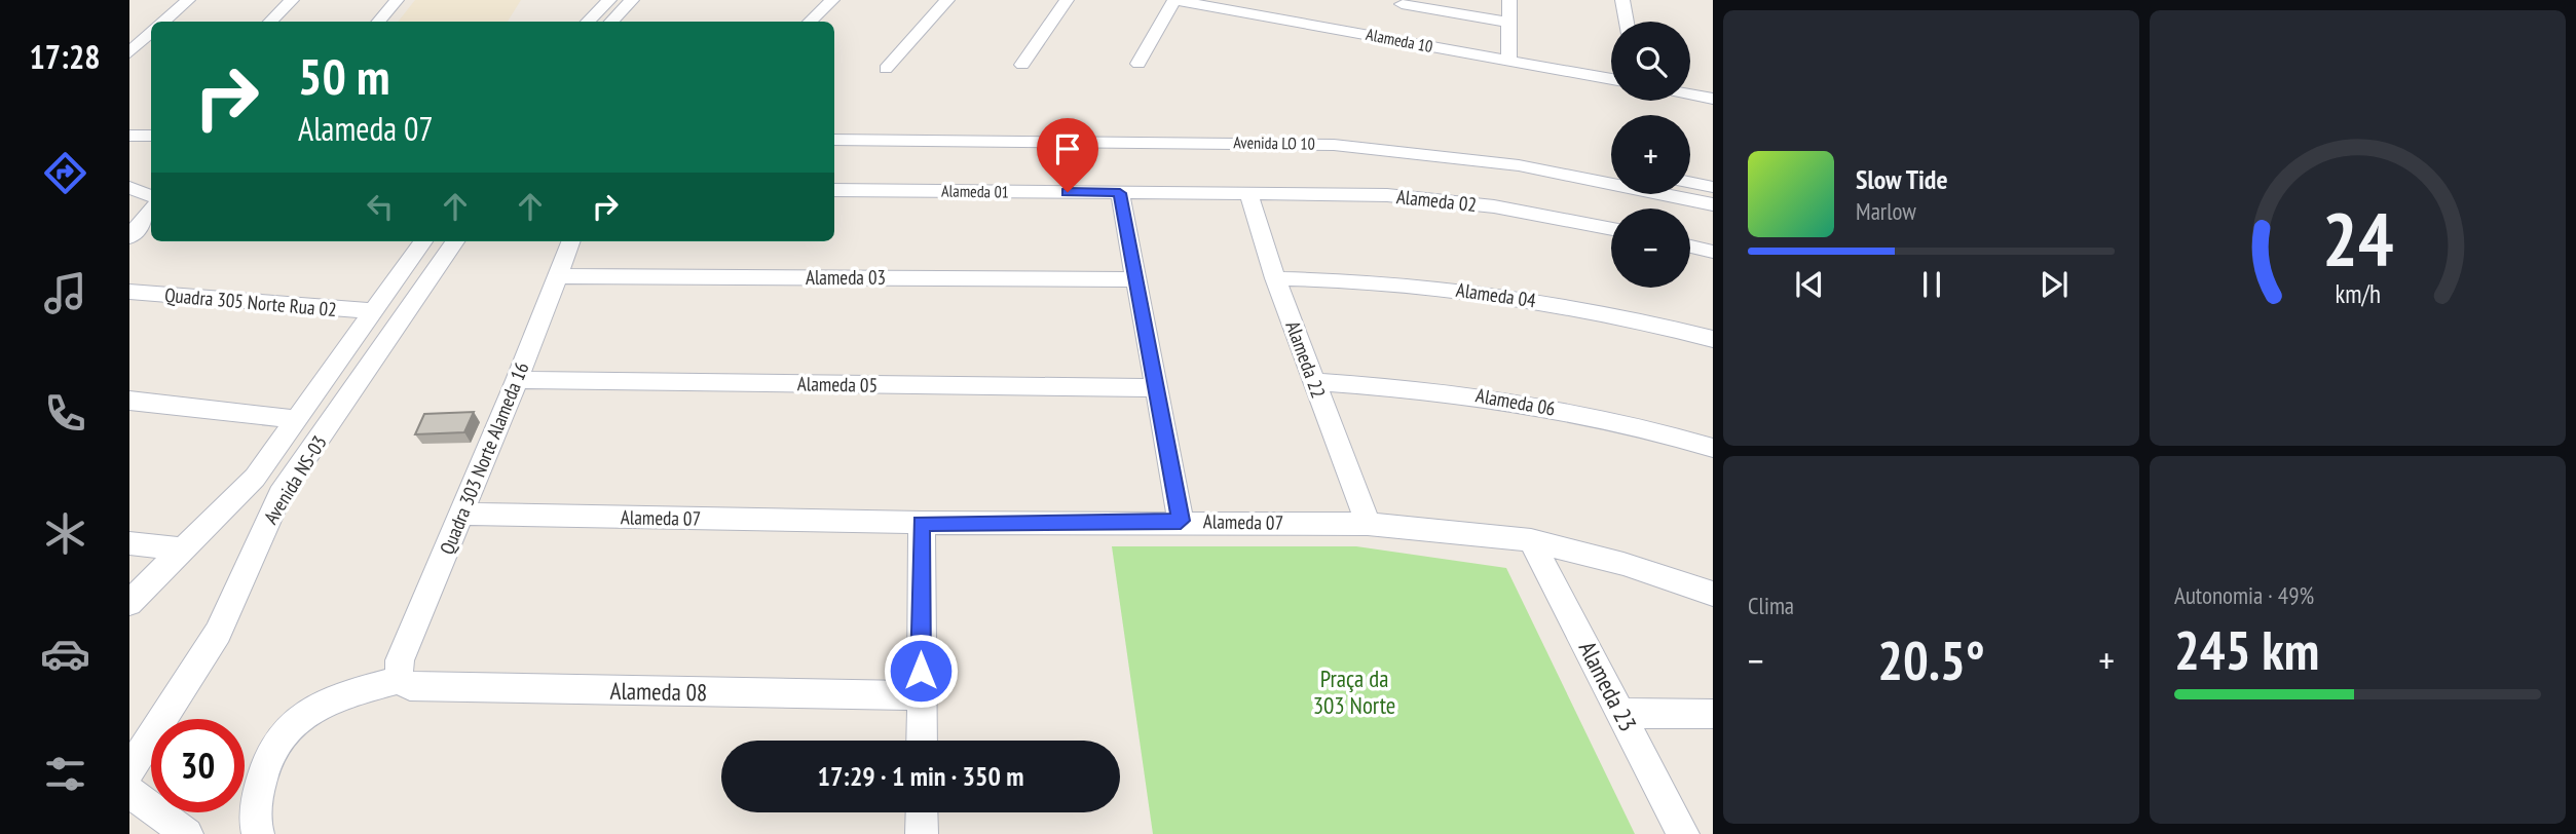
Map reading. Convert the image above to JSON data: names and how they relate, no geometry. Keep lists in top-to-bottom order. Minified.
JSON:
{"streets":{"street":["Alameda 10","Avenida LO 10","Alameda 01","Alameda 02","Alameda 03","Alameda 04","Quadra 305 Norte Rua 02","Alameda 22","Alameda 05","Alameda 06","Quadra 303 Norte Alameda 16","Avenida NS-03","Alameda 07","Alameda 23","Alameda 08"]},"crossings":[["Alameda 01","Alameda 02"],["Alameda 01","Alameda 22"],["Alameda 02","Alameda 22"],["Alameda 03","Quadra 303 Norte Alameda 16"],["Alameda 04","Alameda 22"],["Quadra 305 Norte Rua 02","Avenida NS-03"],["Alameda 22","Alameda 06"],["Alameda 22","Alameda 07"],["Alameda 05","Quadra 303 Norte Alameda 16"],["Quadra 303 Norte Alameda 16","Alameda 07"],["Quadra 303 Norte Alameda 16","Alameda 08"],["Alameda 07","Alameda 23"]],"parks":["Praça da 303 Norte"],"page":{"tabs":"17:28","map_buttons":["+","−"],"turn":["50 m","Alameda 07"],"song":["Slow Tide","Marlow"],"tile":["Clima",["Autonomia · 49%","245 km"]],"heat":["−","20.5°","+"],"limit":"30","trip":"17:29 · 1 min · 350 m","gauge":["24","km/h"]}}
